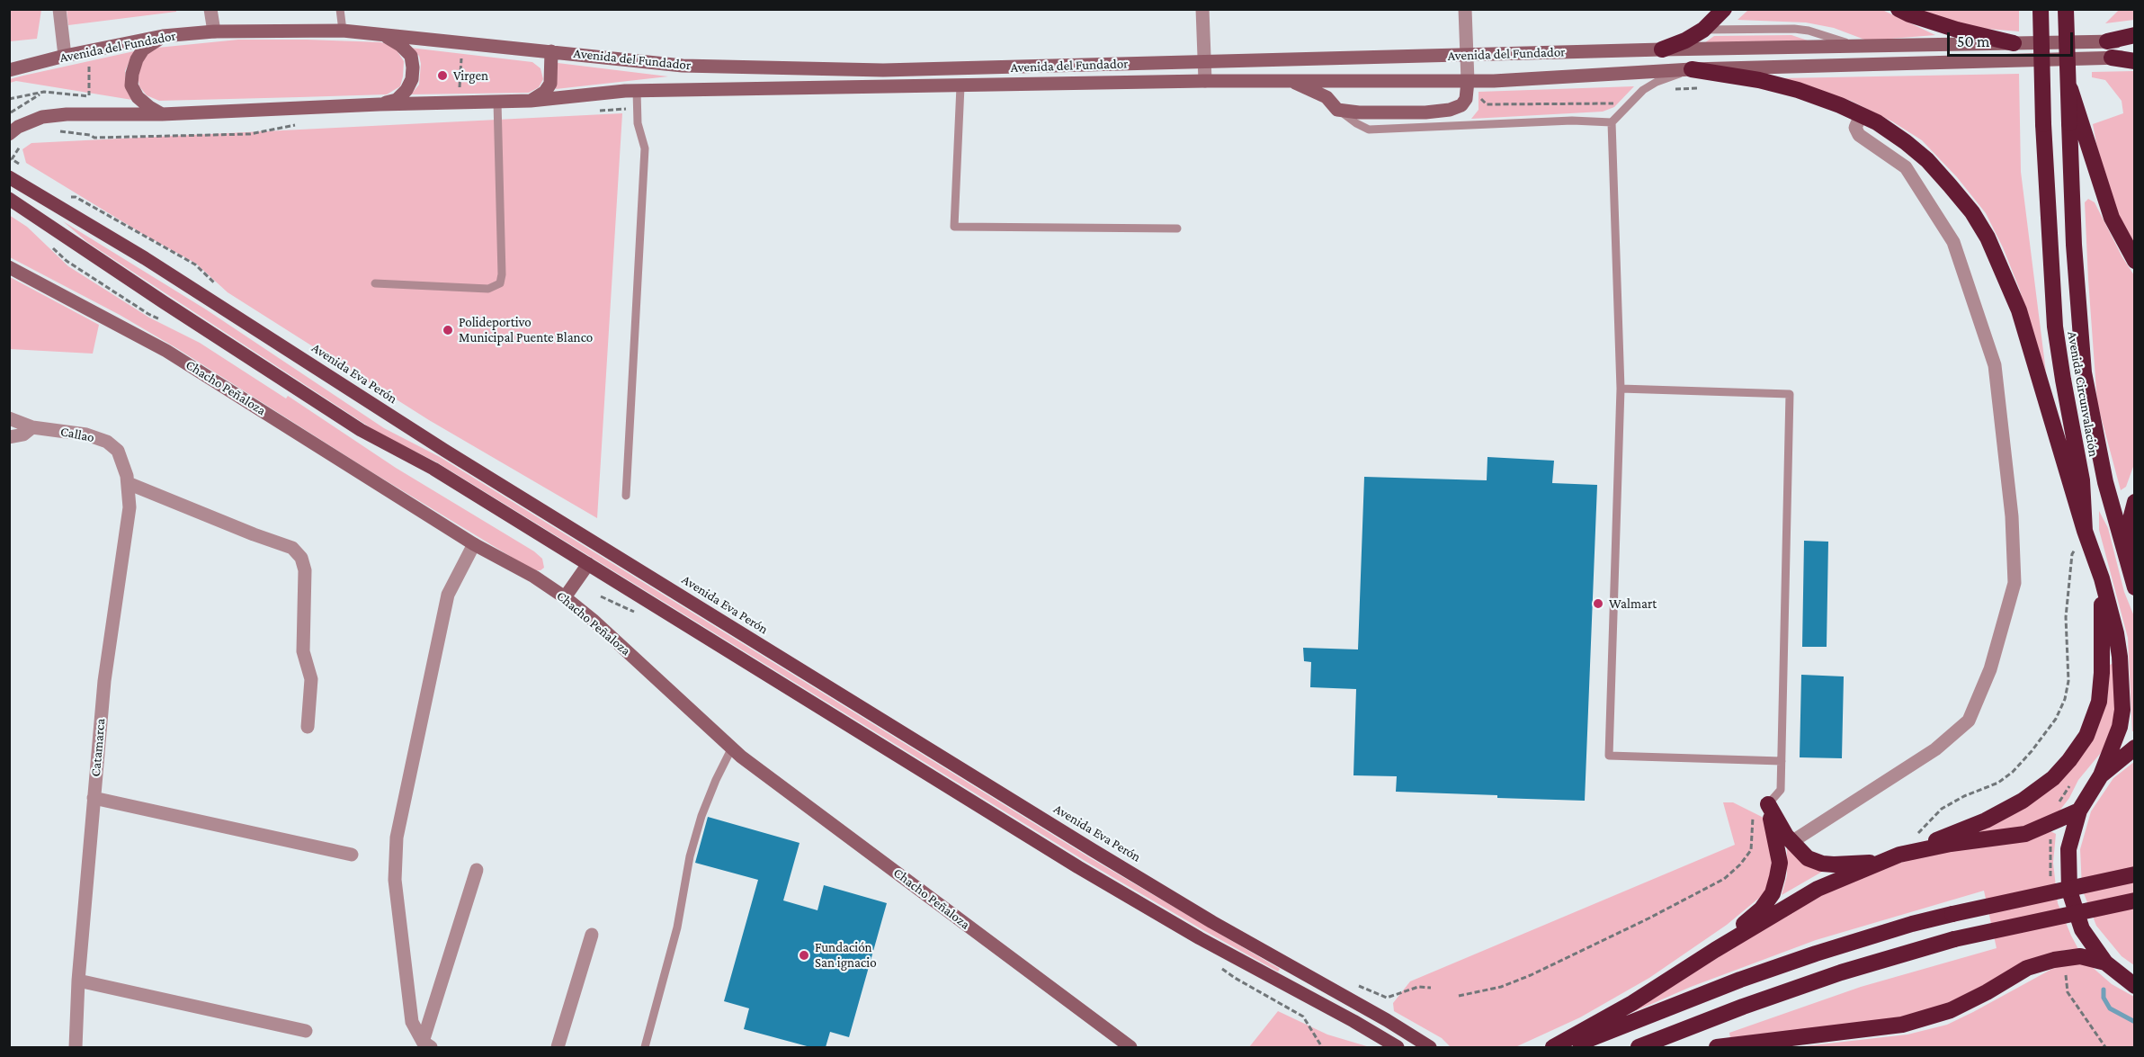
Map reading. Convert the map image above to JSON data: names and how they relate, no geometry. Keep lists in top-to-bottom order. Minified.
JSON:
{"streets":{"highway":["Avenida Circunvalación"],"main road":["Avenida del Fundador","Avenida Eva Perón","Chacho Peñaloza"],"street":["Callao","Catamarca"]},"crossings":[["Callao","Catamarca"]],"places":["Virgen","Polideportivo Municipal Puente Blanco","Walmart","Fundación San ignacio"],"scale_bar":"50 m"}
